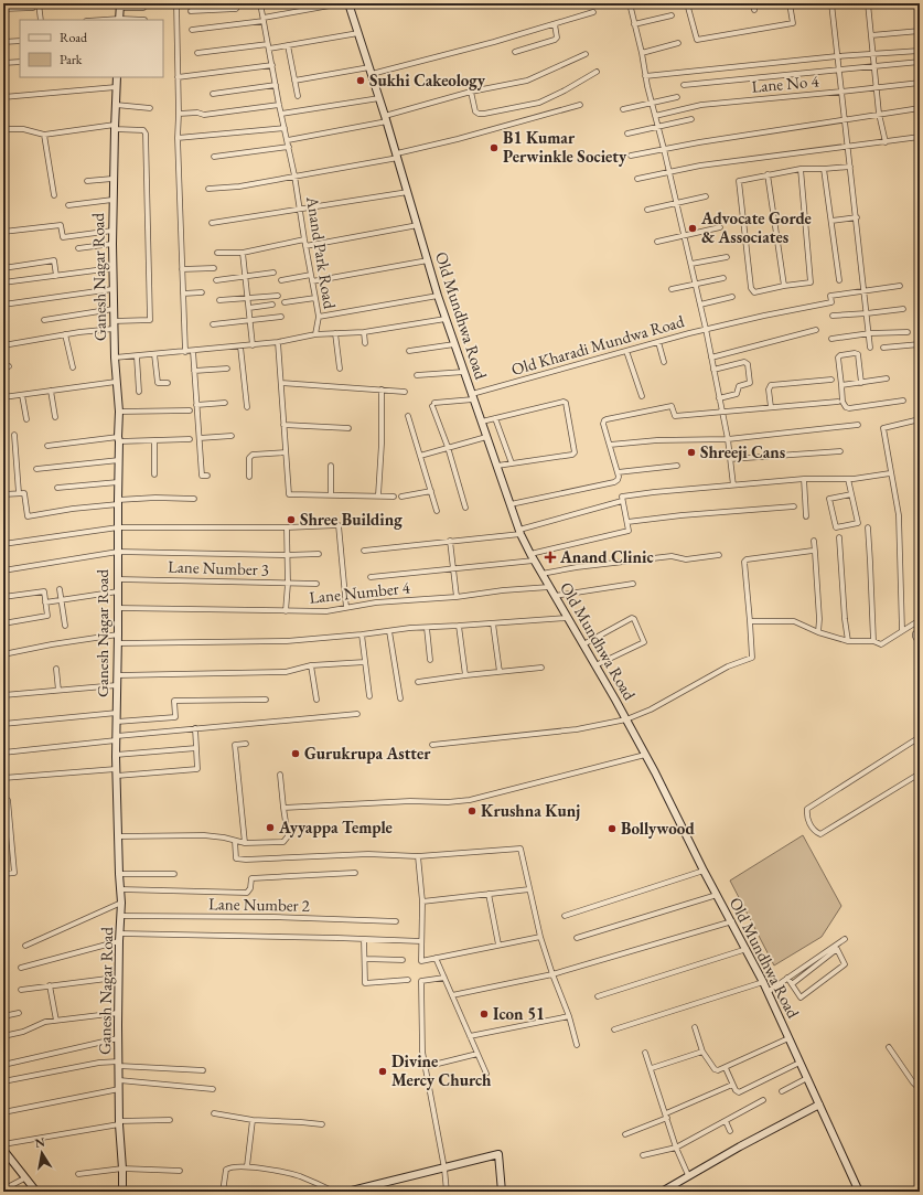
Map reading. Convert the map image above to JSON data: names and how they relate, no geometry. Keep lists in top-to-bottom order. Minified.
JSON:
{"streets":{"street":["Lane No 4","Anand Park Road","Ganesh Nagar Road","Old Mundhwa Road","Old Kharadi Mundwa Road","Lane Number 3","Lane Number 4","Lane Number 2"]},"crossings":[["Anand Park Road","Ganesh Nagar Road"],["Ganesh Nagar Road","Lane Number 3"],["Ganesh Nagar Road","Lane Number 4"],["Ganesh Nagar Road","Lane Number 2"],["Old Mundhwa Road","Old Kharadi Mundwa Road"],["Old Mundhwa Road","Lane Number 4"]],"places":{"other":["Sukhi Cakeology","B1 Kumar Perwinkle Society","Advocate Gorde & Associates","Shreeji Cans","Shree Building","Gurukrupa Astter","Krushna Kunj","Ayyappa Temple","Bollywood","Icon 51","Divine Mercy Church"],"health":["Anand Clinic"]},"legend":["Road","Park"],"north":"top"}
